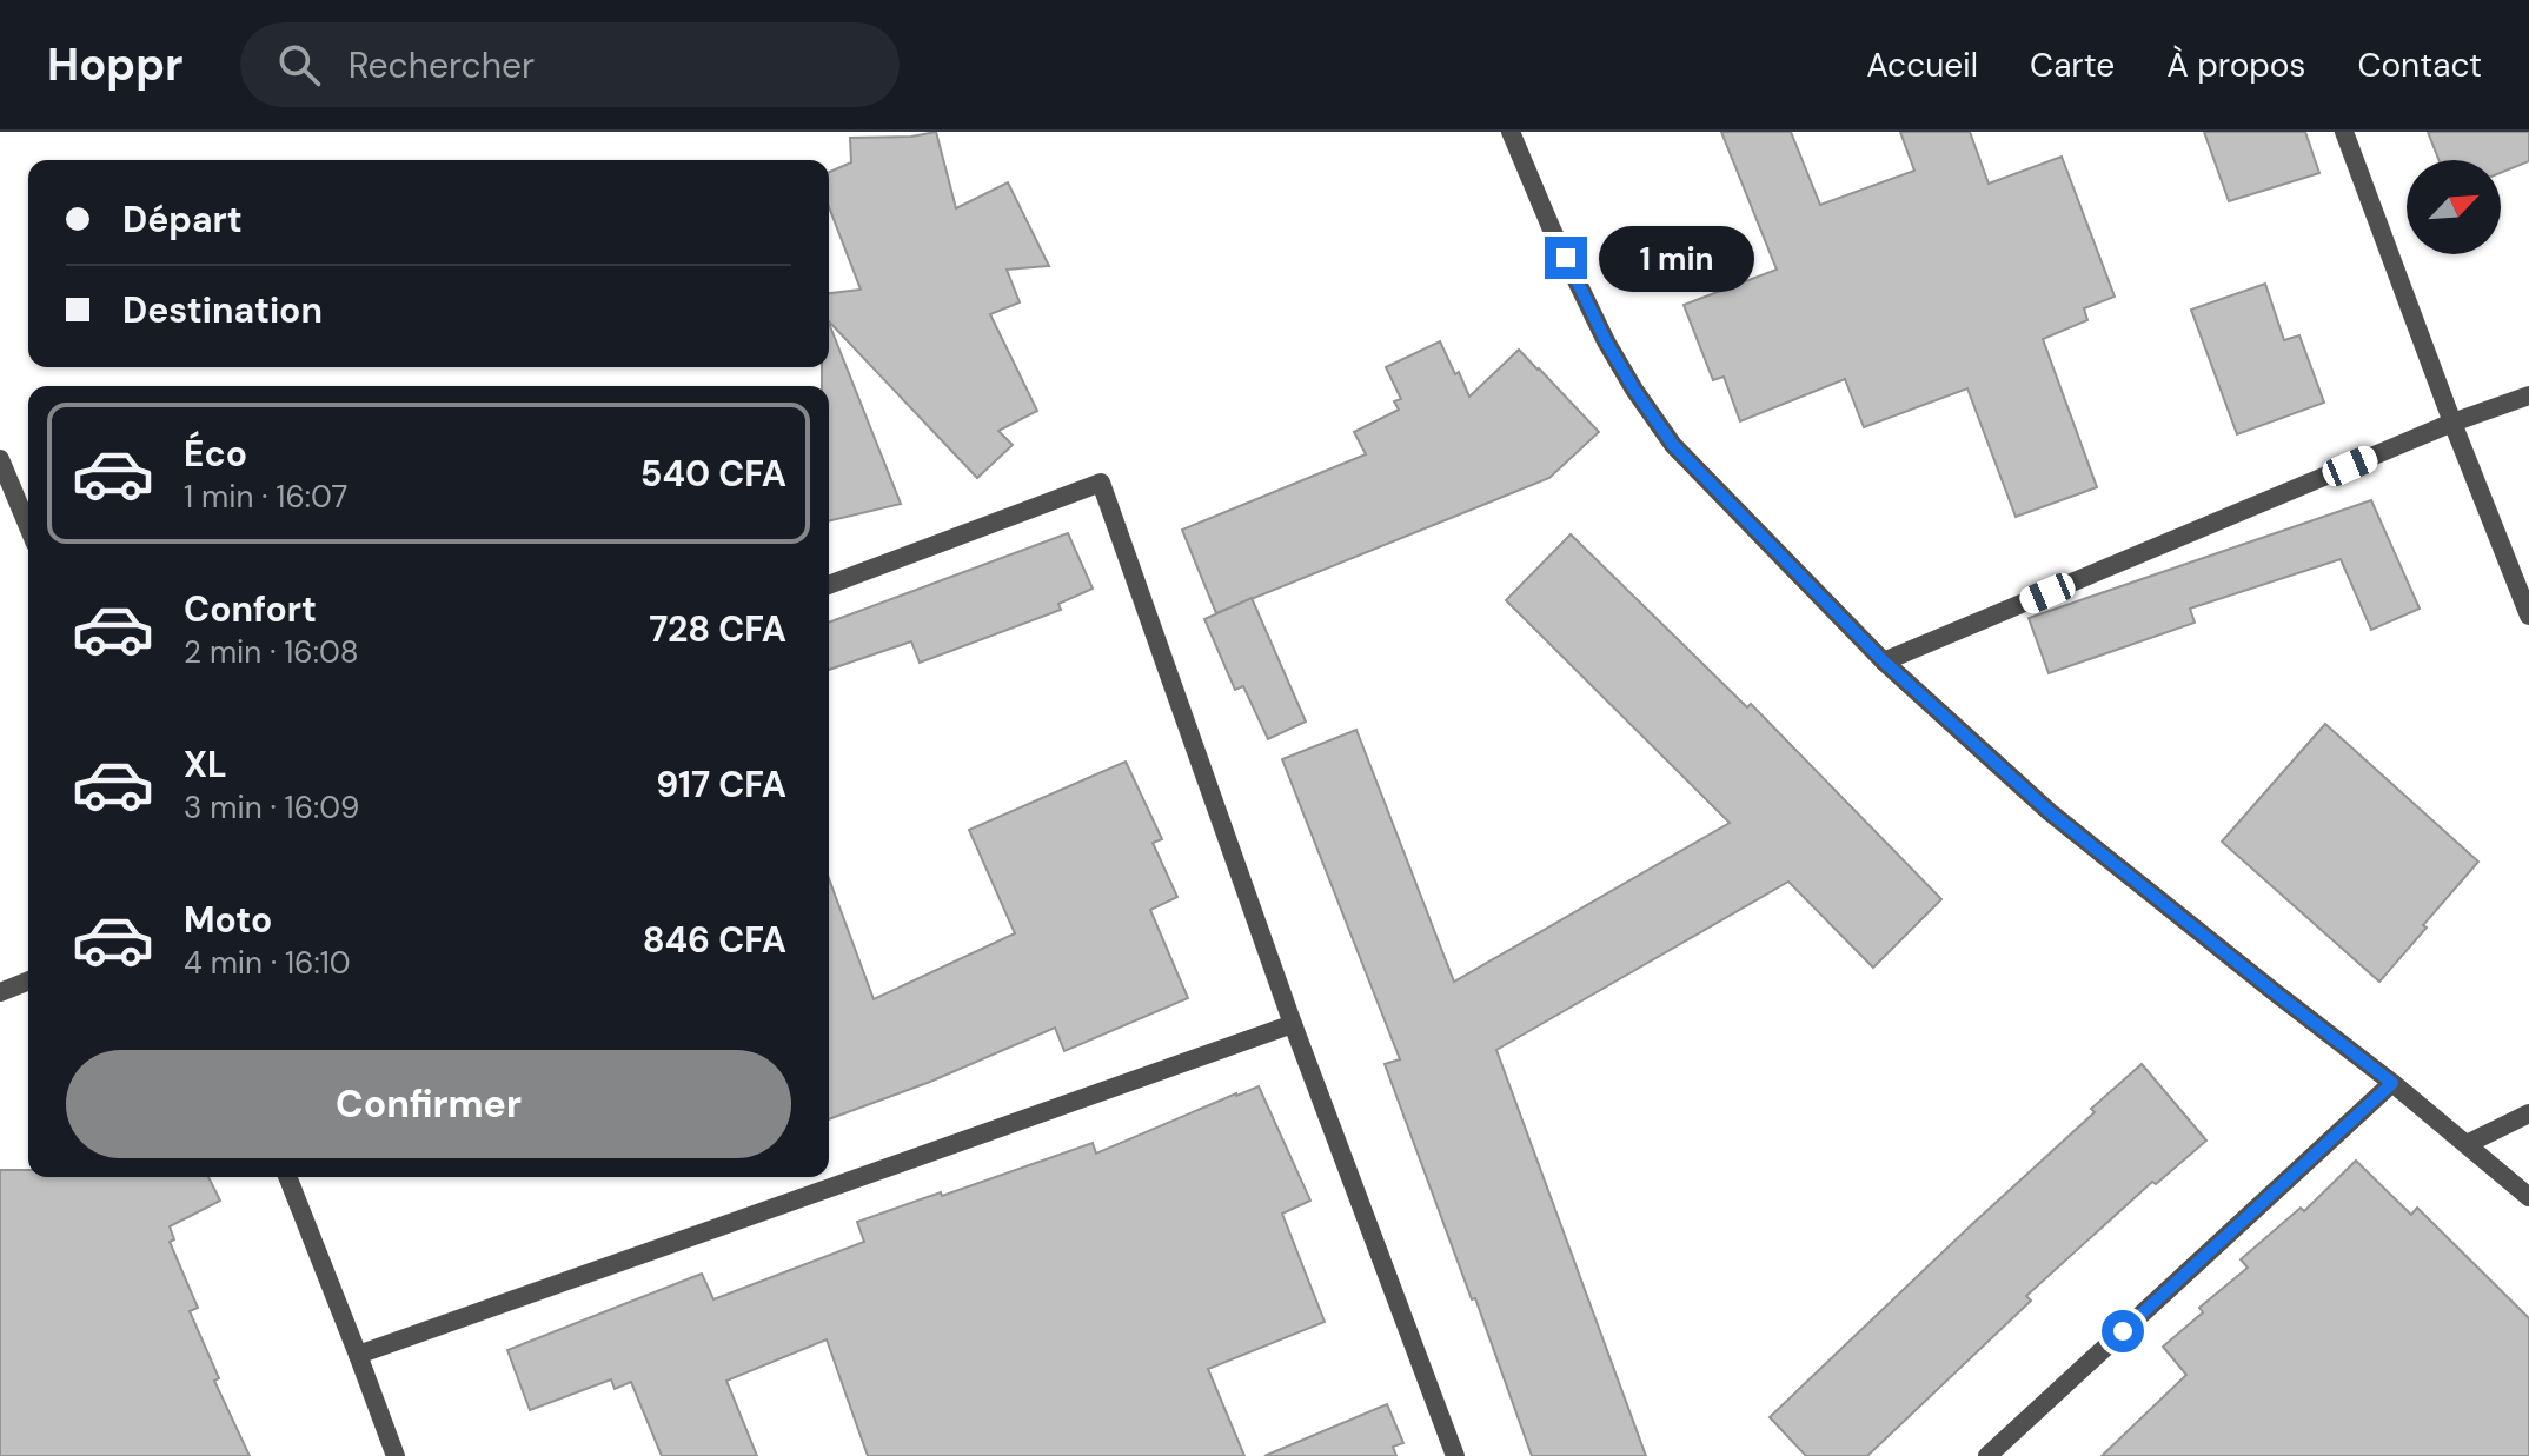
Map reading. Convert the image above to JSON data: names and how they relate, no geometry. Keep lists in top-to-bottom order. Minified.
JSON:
{"north":"top right","page":{"header":"Hoppr","search":"Rechercher","nav":["Accueil","Carte","À propos","Contact"],"banner":["Départ","Destination"],"bubble":"1 min","list":[{"name":"Éco","note":"1 min · 16:07","value":"540 CFA"},{"name":"Confort","note":"2 min · 16:08","value":"728 CFA"},{"name":"XL","note":"3 min · 16:09","value":"917 CFA"},{"name":"Moto","note":"4 min · 16:10","value":"846 CFA"}],"buttons":"Confirmer"}}
